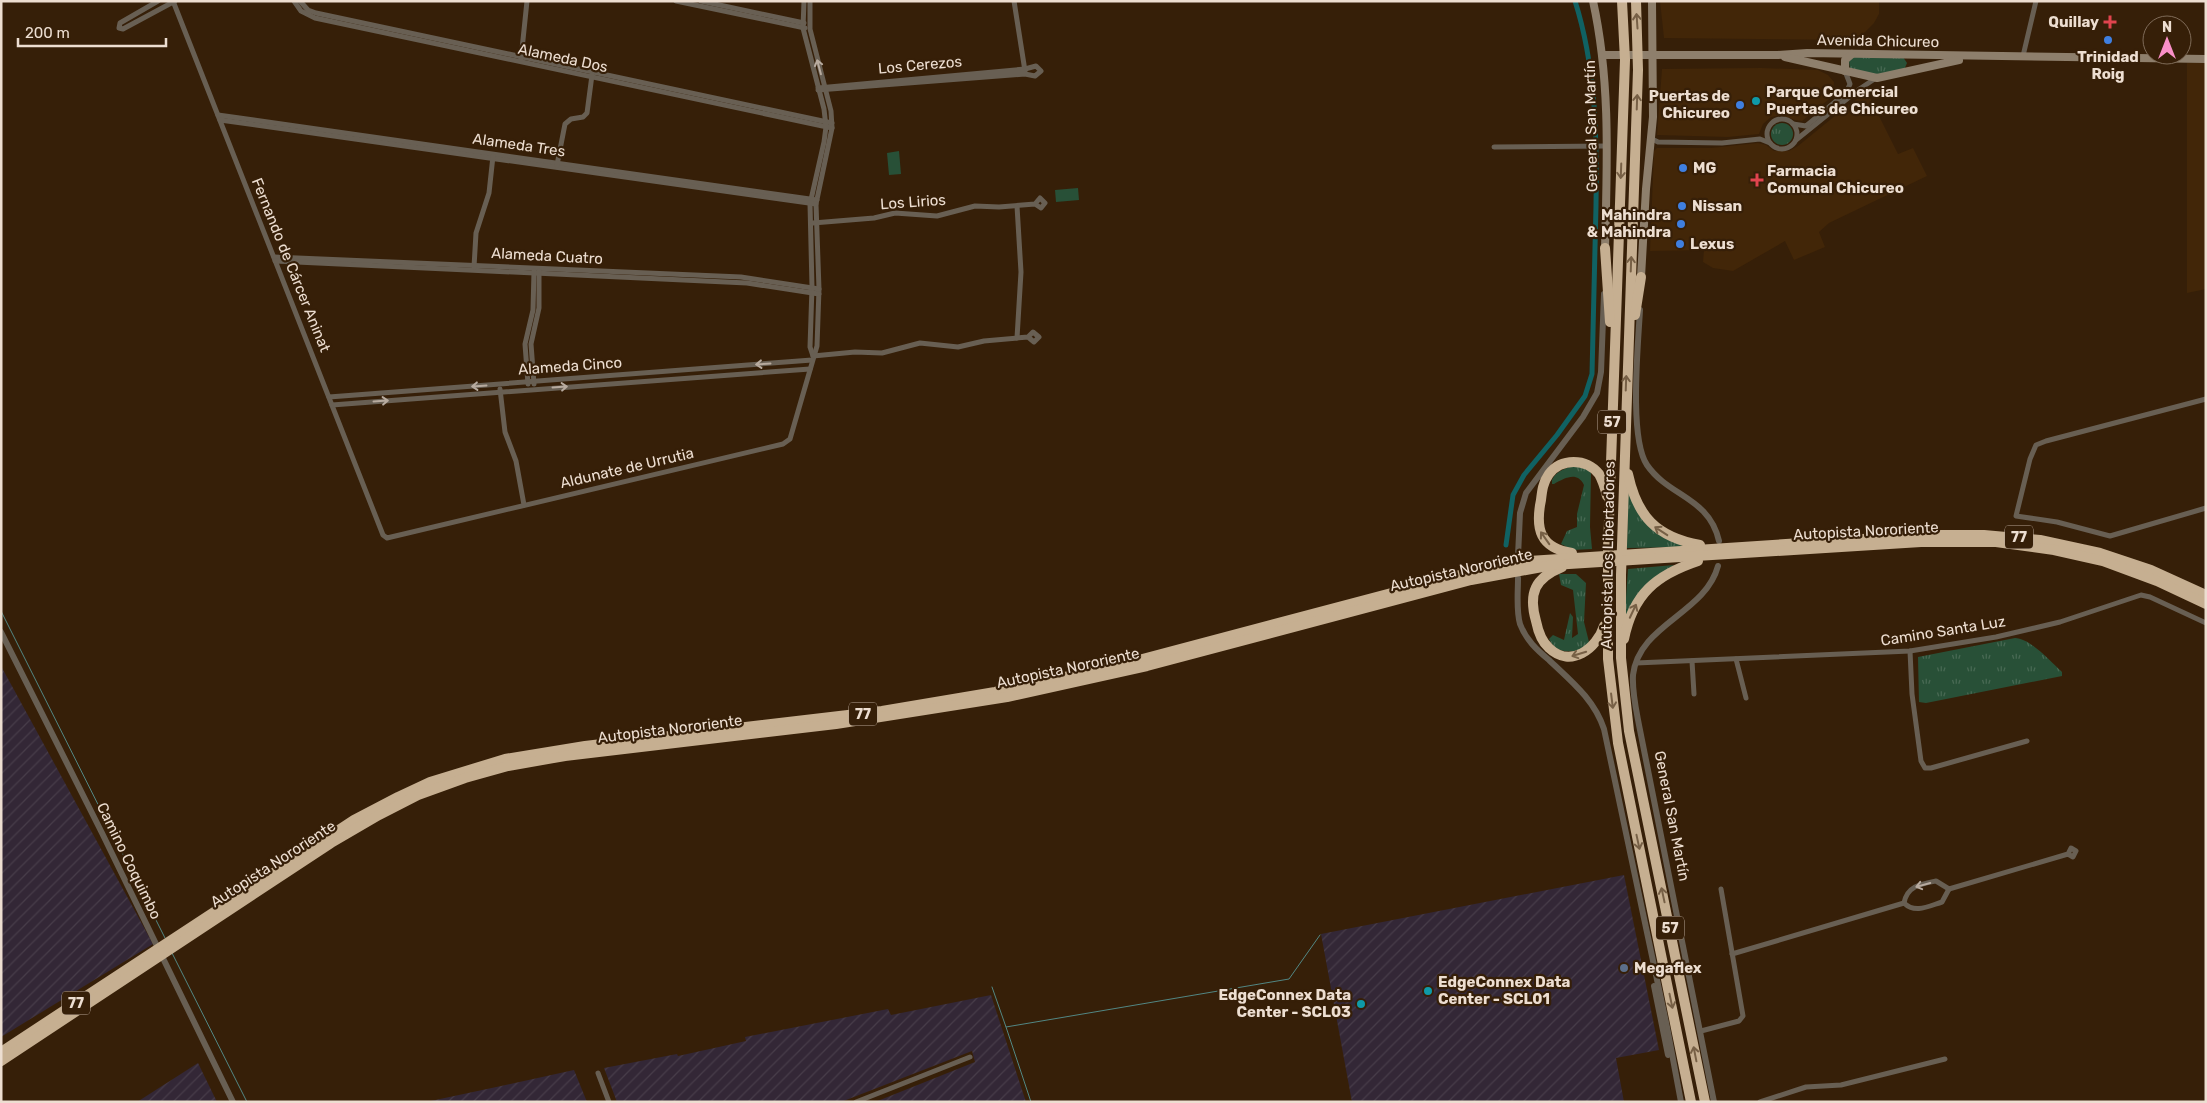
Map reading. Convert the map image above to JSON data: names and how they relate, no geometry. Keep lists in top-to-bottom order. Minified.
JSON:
{"streets":{"highway":["57","Autopista Nororiente","77","Autopista Los Libertadores"],"main road":["Avenida Chicureo","General San Martín"],"street":["Alameda Dos","Los Cerezos","Alameda Tres","Los Lirios","Alameda Cuatro","Fernando de Cárcer Aninat","Alameda Cinco","Aldunate de Urrutia","Camino Santa Luz","Camino Coquimbo"]},"crossings":[["Avenida Chicureo","General San Martín"],["Alameda Dos","Aldunate de Urrutia"],["Los Cerezos","Aldunate de Urrutia"],["General San Martín","Camino Santa Luz"],["Alameda Tres","Fernando de Cárcer Aninat"],["Alameda Tres","Aldunate de Urrutia"],["Los Lirios","Aldunate de Urrutia"],["Alameda Cuatro","Fernando de Cárcer Aninat"],["Alameda Cuatro","Aldunate de Urrutia"],["Fernando de Cárcer Aninat","Alameda Cinco"],["Fernando de Cárcer Aninat","Aldunate de Urrutia"],["Alameda Cinco","Aldunate de Urrutia"]],"places":{"health":["Quillay","Farmacia Comunal Chicureo"],"other":["Trinidad Roig","Parque Comercial Puertas de Chicureo","Puertas de Chicureo","MG","Nissan","Mahindra & Mahindra","Lexus","Megaflex","EdgeConnex Data Center - SCL01","EdgeConnex Data Center - SCL03"]},"scale_bar":"200 m","north":"top"}
